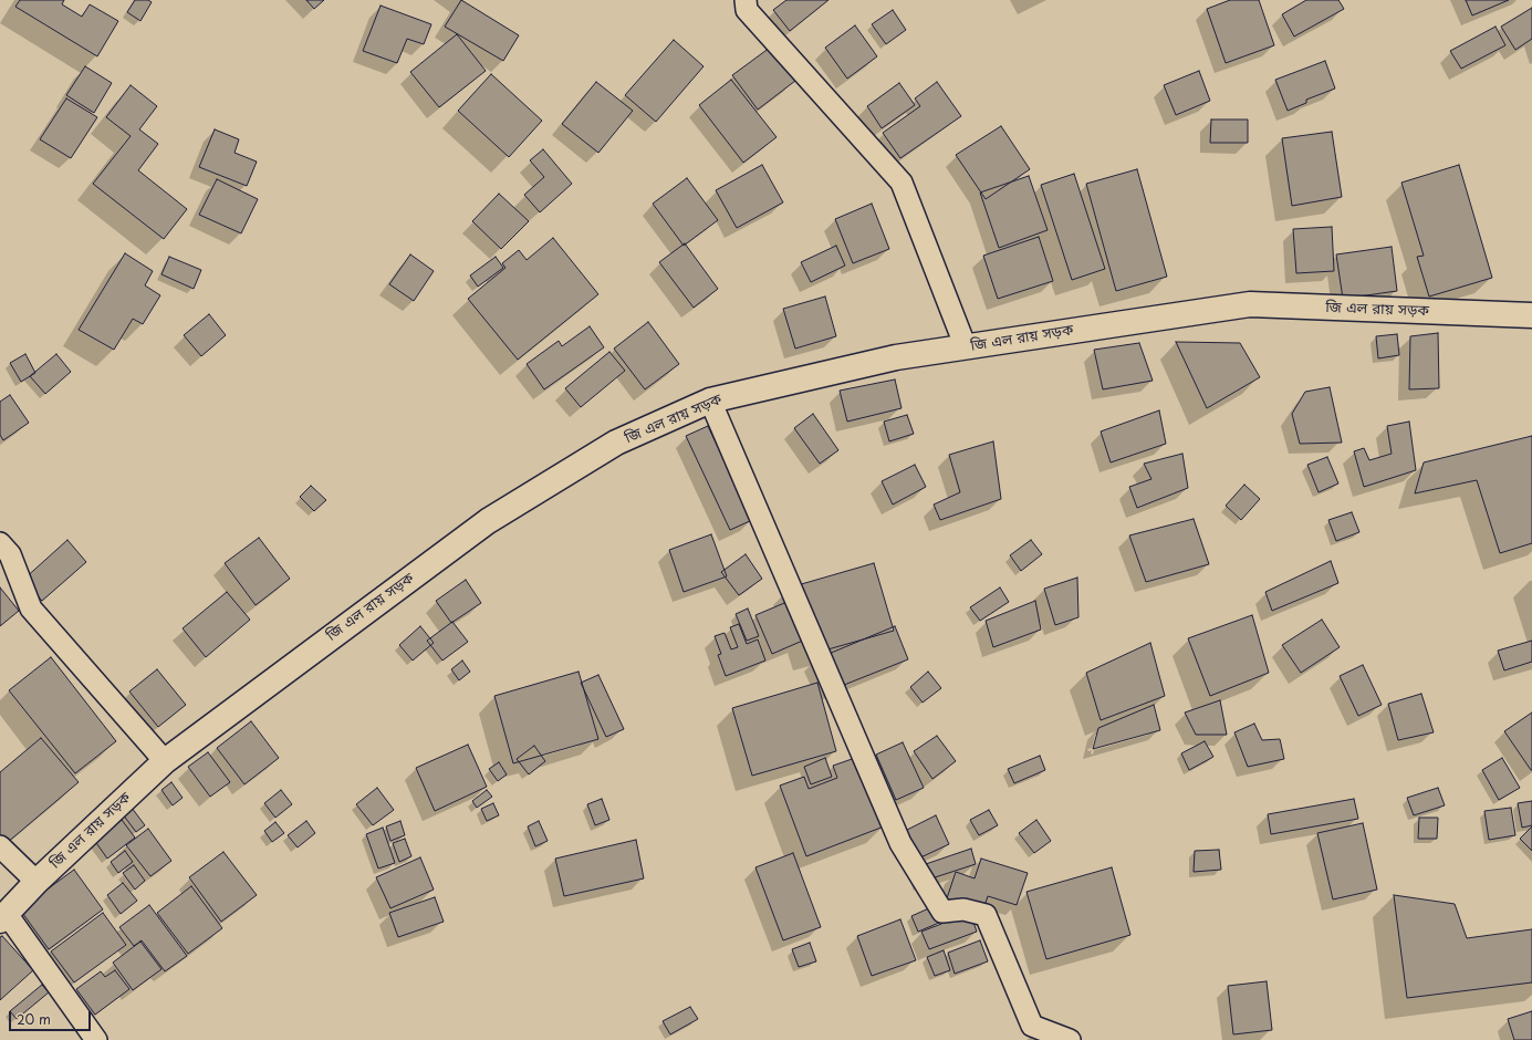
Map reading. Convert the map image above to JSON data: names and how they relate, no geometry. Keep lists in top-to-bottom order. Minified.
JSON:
{"streets":{"main road":["জি এল রায় সড়ক"]},"scale_bar":"20 m"}
